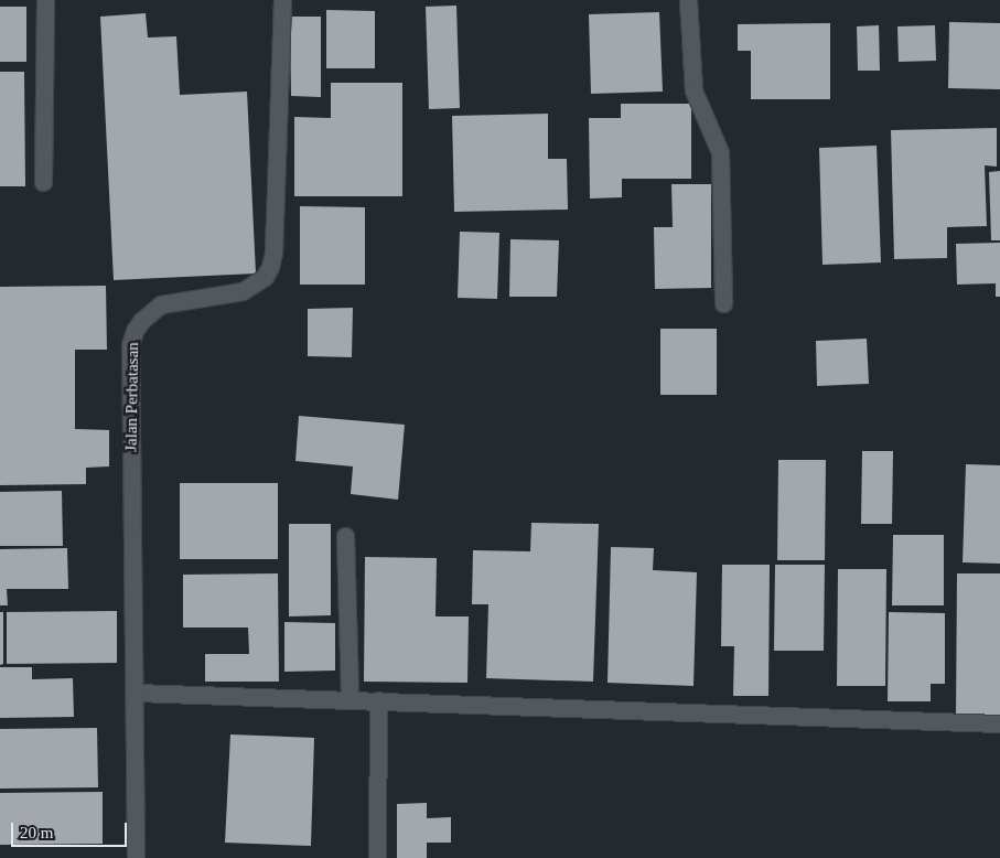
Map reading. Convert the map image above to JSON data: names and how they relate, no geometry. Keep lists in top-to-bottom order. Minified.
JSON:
{"streets":{"street":["Jalan Perbatasan"]},"scale_bar":"20 m"}
